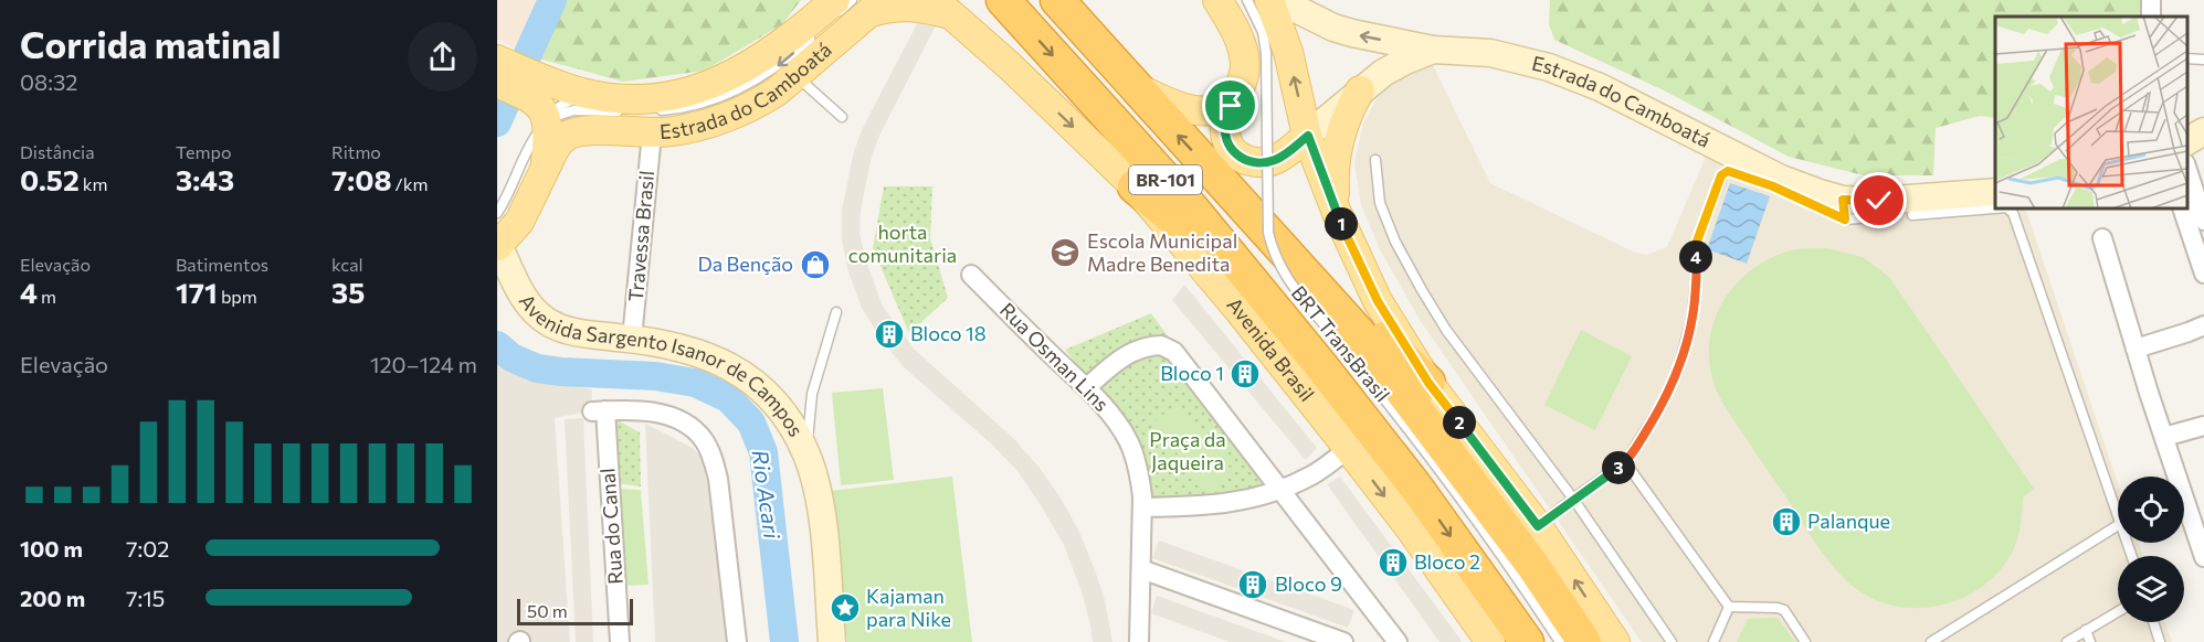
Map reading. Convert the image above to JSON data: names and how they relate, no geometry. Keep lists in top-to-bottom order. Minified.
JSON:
{"streets":{"highway":["BR-101","Avenida Brasil"],"main road":["Estrada do Camboatá","Avenida Sargento Isanor de Campos"],"street":["Travessa Brasil","Rua Osman Lins","Rua do Canal"],"lane":["BRT TransBrasil"]},"crossings":[["Estrada do Camboatá","Travessa Brasil"],["Estrada do Camboatá","Avenida Sargento Isanor de Campos"],["Travessa Brasil","Avenida Sargento Isanor de Campos"],["Avenida Sargento Isanor de Campos","Rua do Canal"]],"water":["Rio Acari"],"parks":["horta comunitaria","Praça da Jaqueira"],"places":{"school or university":["Escola Municipal Madre Benedita"],"shop":["Da Benção"],"building":["Bloco 18","Bloco 1","Palanque","Bloco 2","Bloco 9"],"place":["Kajaman para Nike"]},"scale_bar":"50 m","page":{"heading":["Corrida matinal","08:32"],"stats":[["Distância","0.52 km"],["Tempo","3:43"],["Ritmo","7:08 /km"],["Elevação","4 m"],["Batimentos","171 bpm"],["kcal","35"]],"pins":["1","4","2","3"],"chart":["Elevação","120–124 m"],"list":[{"name":"100 m","note":"7:02"},{"name":"200 m","note":"7:15"}],"scale":"50 m"}}
